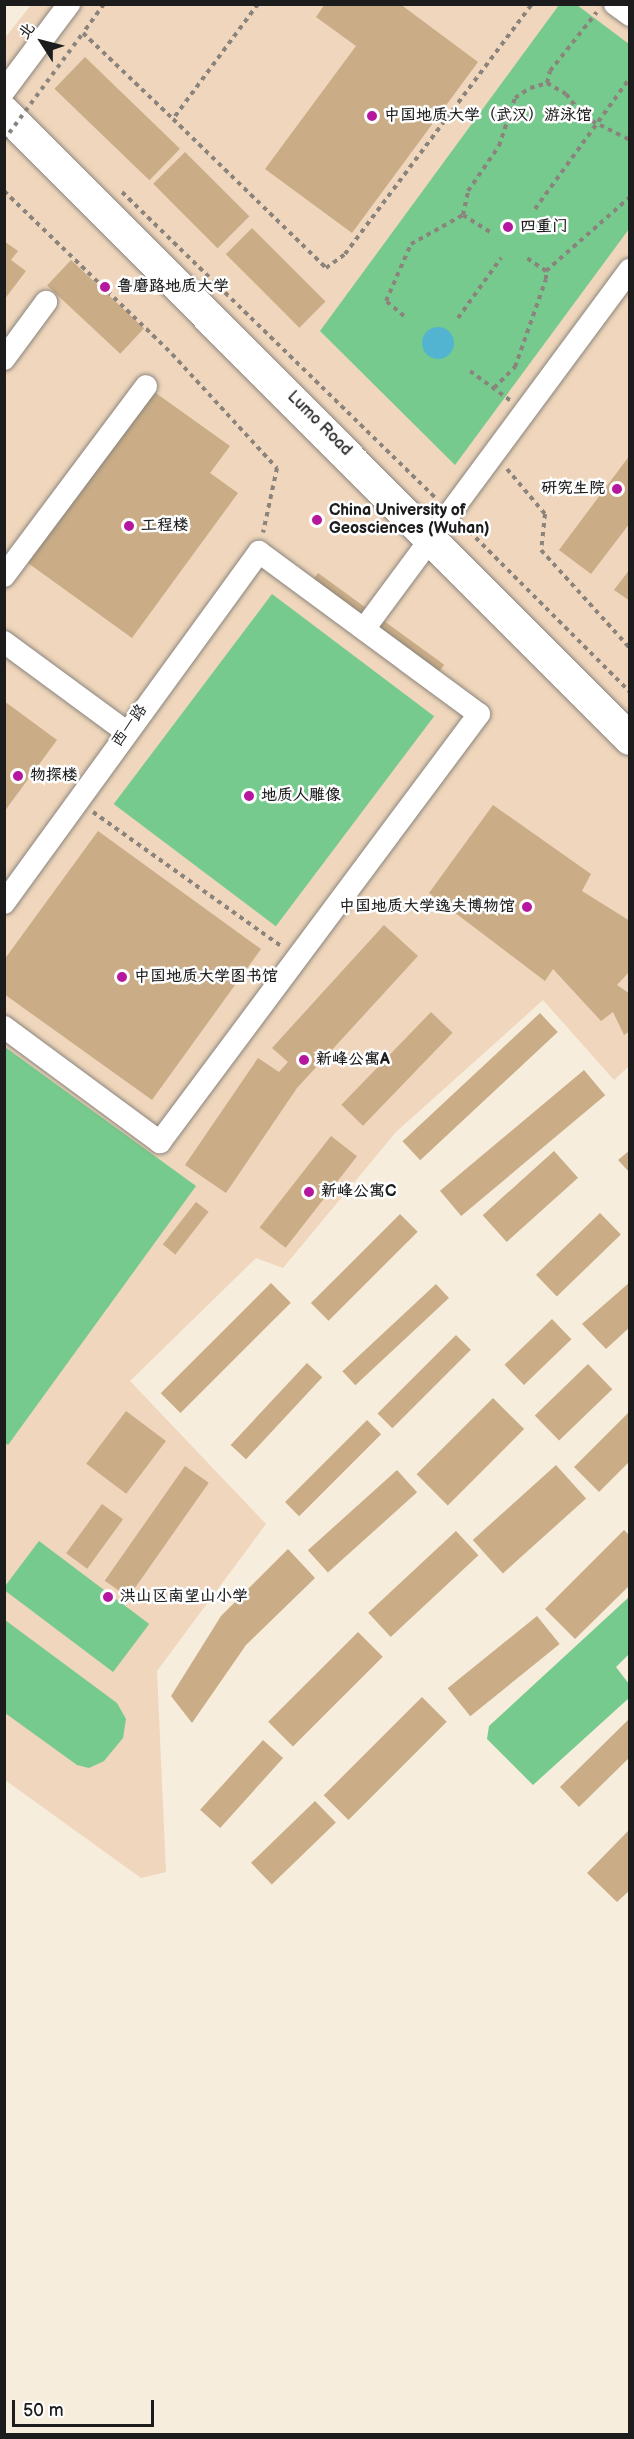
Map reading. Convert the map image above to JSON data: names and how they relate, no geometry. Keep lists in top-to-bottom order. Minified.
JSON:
{"streets":{"main road":["Lumo Road"],"street":["西一路"]},"places":["中国地质大学（武汉）游泳馆","四重门","鲁磨路地质大学","研究生院","China University of Geosciences (Wuhan)","工程楼","物探楼","地质人雕像","中国地质大学逸夫博物馆","中国地质大学图书馆","新峰公寓A","新峰公寓C","洪山区南望山小学"],"scale_bar":"50 m","north":"top left"}
